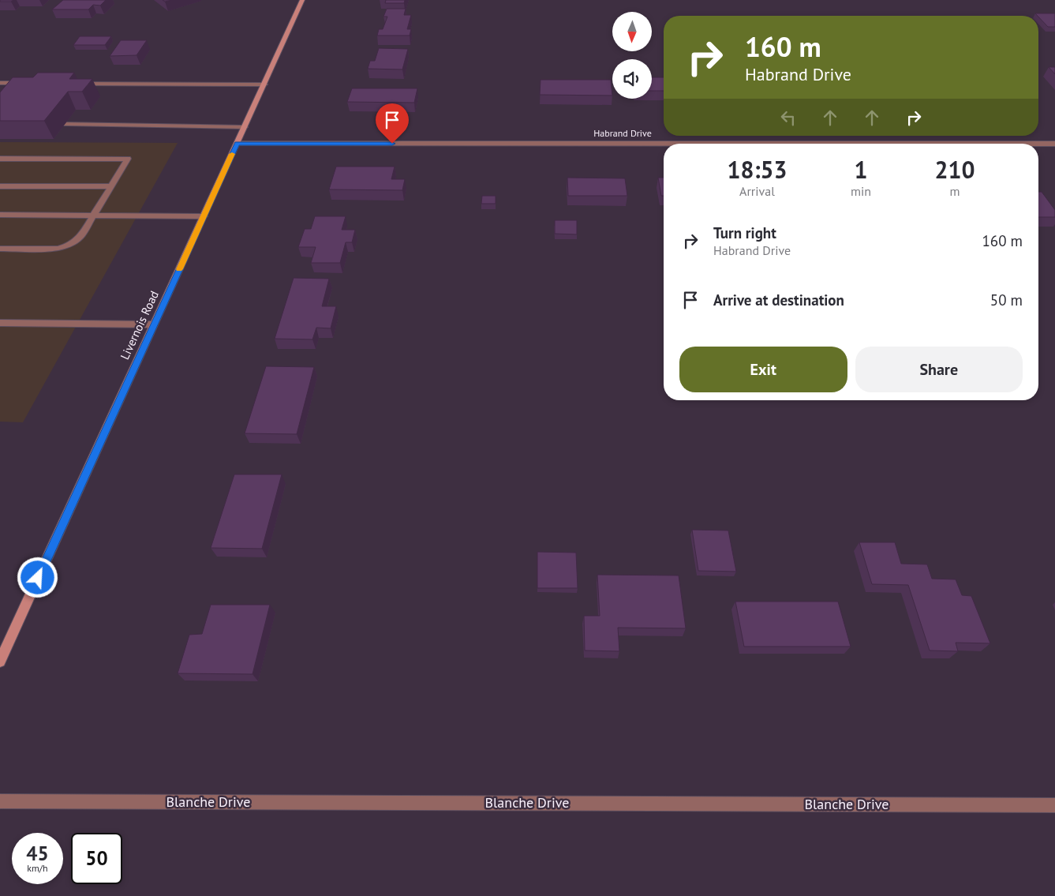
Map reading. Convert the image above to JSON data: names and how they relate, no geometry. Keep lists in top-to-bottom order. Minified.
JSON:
{"streets":{"main road":["Livernois Road"],"street":["Habrand Drive","Blanche Drive"]},"crossings":[["Habrand Drive","Livernois Road"]],"north":"bottom","page":{"turn":["160 m","Habrand Drive"],"eta":["18:53","Arrival","1","min","210","m"],"list":[{"name":"Turn right","note":"Habrand Drive","value":"160 m"},{"name":"Arrive at destination","value":"50 m"}],"buttons":["Exit","Share"],"speed":"45 km/h","limit":"50"}}
